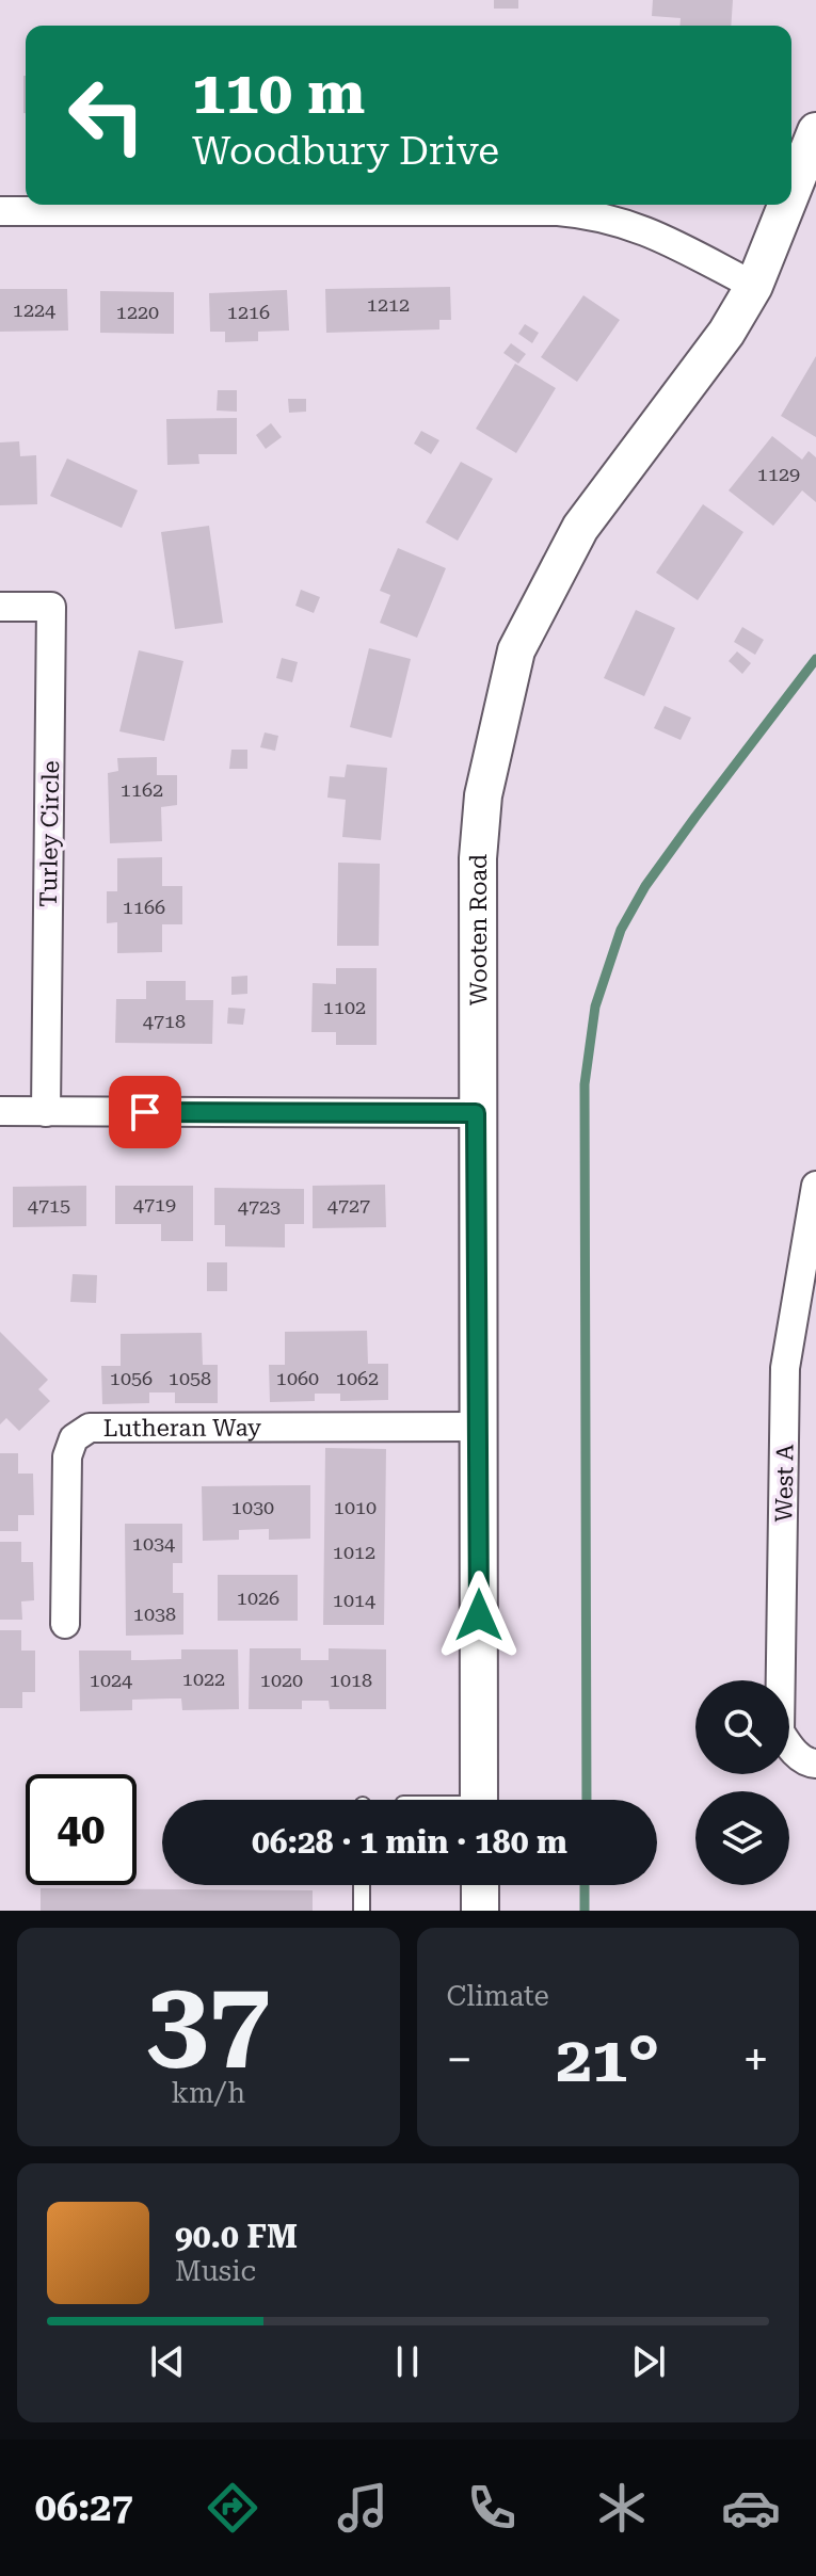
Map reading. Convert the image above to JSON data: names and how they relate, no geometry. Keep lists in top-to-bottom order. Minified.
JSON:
{"streets":{"street":["Turley Circle","Wooten Road","Lutheran Way","West A"]},"crossings":[["Wooten Road","Lutheran Way"]],"house_numbers":["1212","1224","1220","1216","1129","1162","1166","1102","4718","4719","4715","4727","4723","1056","1058","1060","1062","1030","1010","1034","1012","1026","1014","1038","1022","1024","1020","1018"],"page":{"turn":["110 m","Woodbury Drive"],"limit":"40","trip":"06:28 · 1 min · 180 m","tile":[["37","km/h"],"Climate"],"heat":["−","21°","+"],"song":["90.0 FM","Music"],"tabs":"06:27"}}
